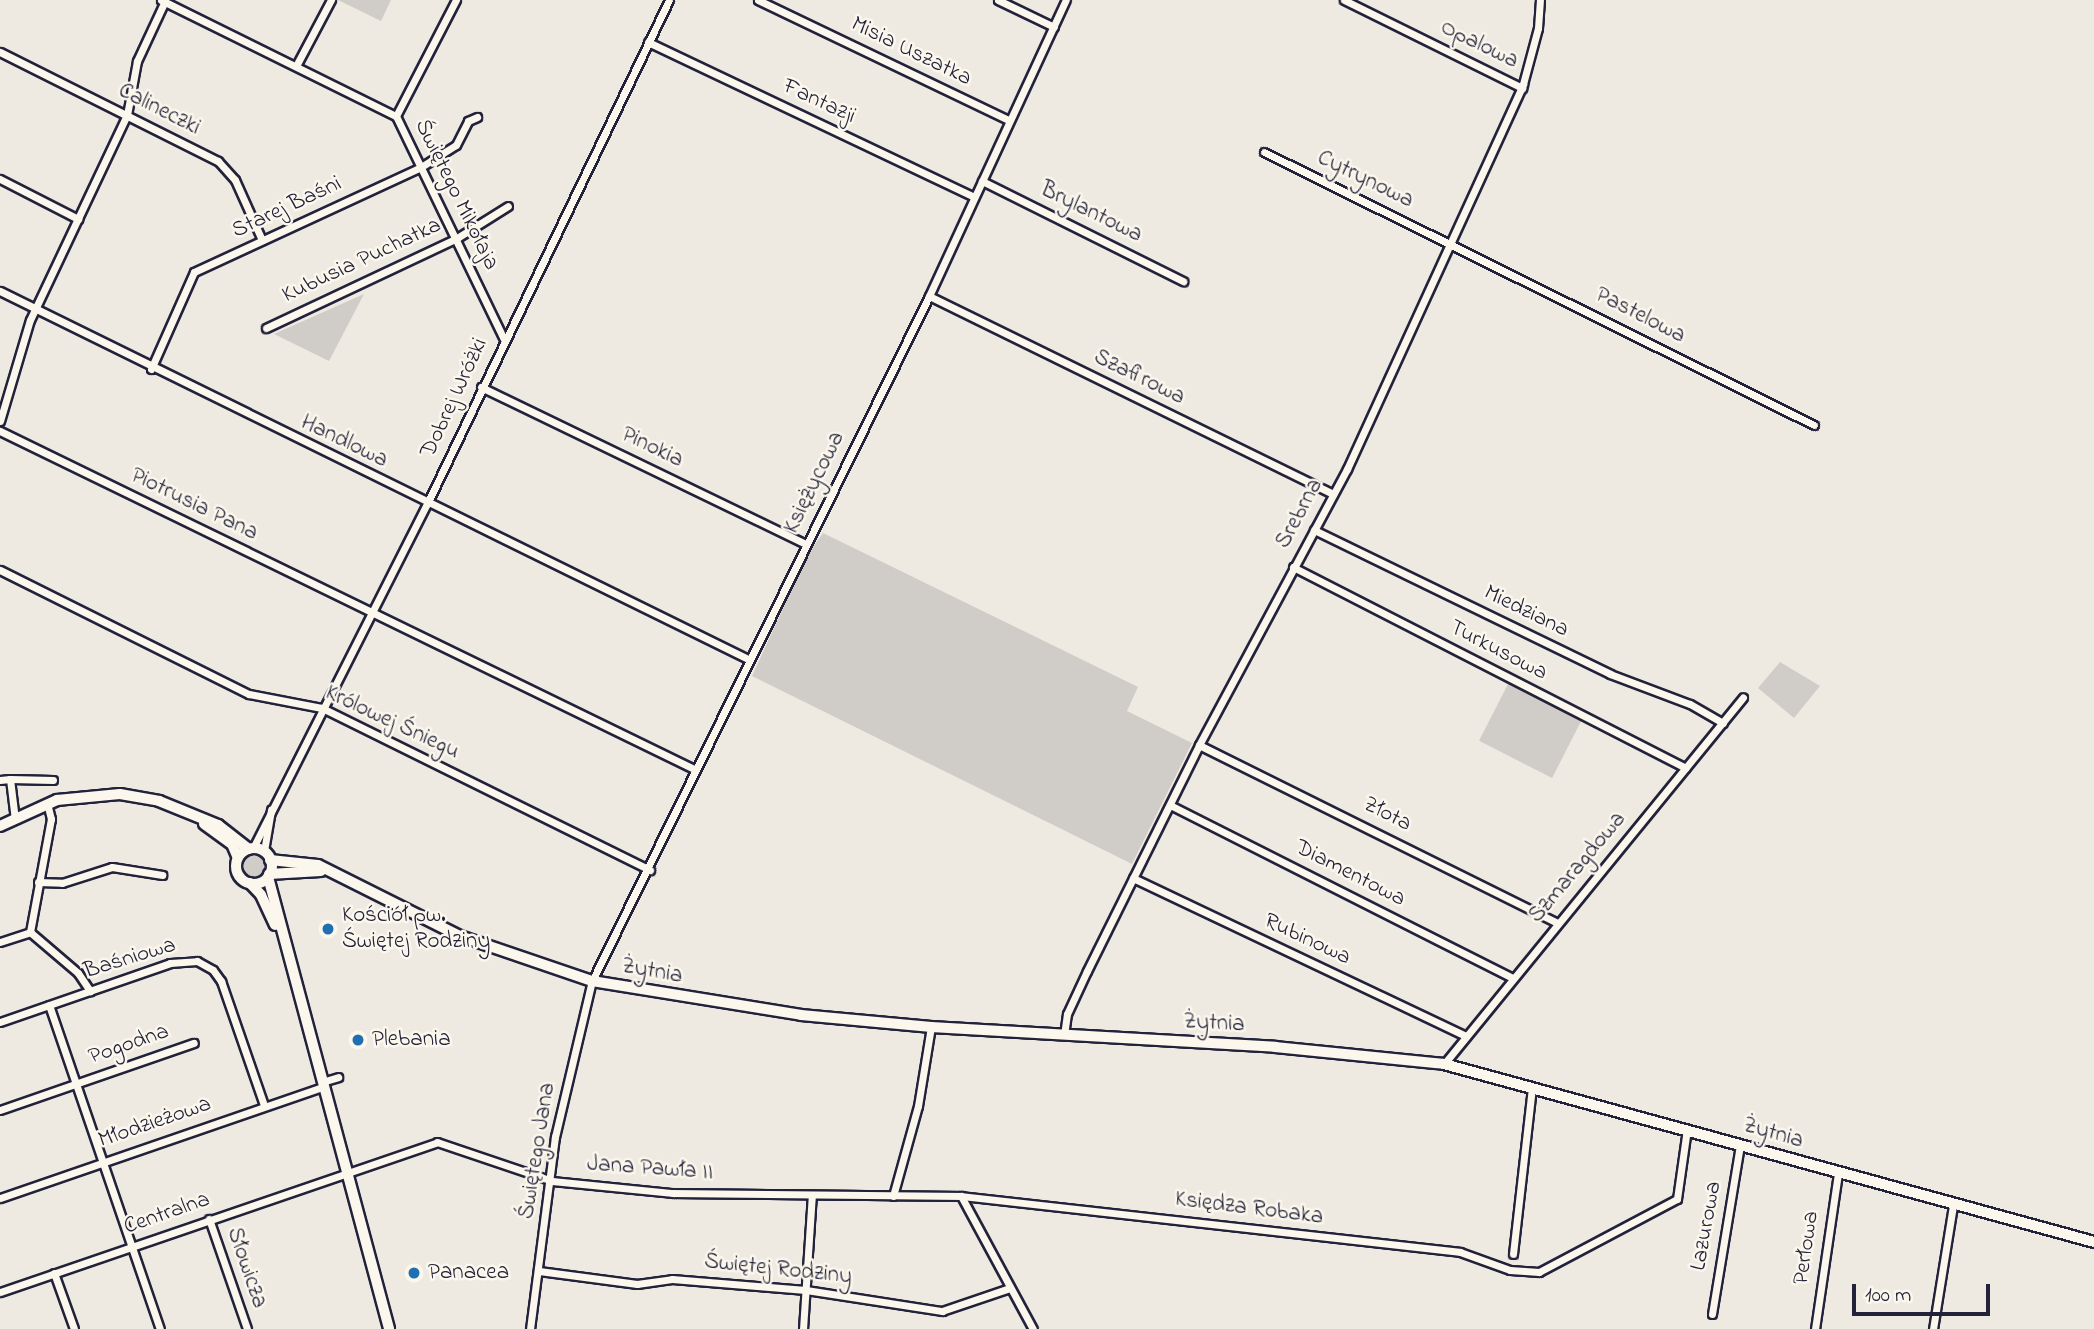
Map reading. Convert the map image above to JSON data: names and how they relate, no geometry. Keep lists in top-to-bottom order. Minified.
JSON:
{"streets":{"street":["Opalowa","Misia Uszatka","Fantazji","Calineczki","Cytrynowa","Świętego Mikołaja","Starej Baśni","Brylantowa","Kubusia Puchatka","Pastelowa","Szafirowa","Dobrej Wróżki","Handlowa","Pinokia","Księżycowa","Piotrusia Pana","Srebrna","Miedziana","Turkusowa","Królowej Śniegu","Złota","Szmaragdowa","Diamentowa","Rubinowa","Baśniowa","Żytnia","Pogodna","Młodzieżowa","Świętego Jana","Jana Pawła II","Księdza Robaka","Centralna","Lazurowa","Perłowa","Słowicza","Świętej Rodziny"]},"crossings":[["Opalowa","Srebrna"],["Misia Uszatka","Księżycowa"],["Fantazji","Dobrej Wróżki"],["Fantazji","Księżycowa"],["Calineczki","Starej Baśni"],["Cytrynowa","Pastelowa"],["Cytrynowa","Srebrna"],["Świętego Mikołaja","Starej Baśni"],["Świętego Mikołaja","Kubusia Puchatka"],["Świętego Mikołaja","Dobrej Wróżki"],["Starej Baśni","Handlowa"],["Brylantowa","Księżycowa"],["Pastelowa","Srebrna"],["Szafirowa","Księżycowa"],["Szafirowa","Srebrna"],["Dobrej Wróżki","Handlowa"],["Dobrej Wróżki","Pinokia"],["Dobrej Wróżki","Piotrusia Pana"],["Dobrej Wróżki","Królowej Śniegu"],["Dobrej Wróżki","Żytnia"],["Handlowa","Księżycowa"],["Pinokia","Księżycowa"],["Księżycowa","Piotrusia Pana"],["Księżycowa","Królowej Śniegu"],["Księżycowa","Żytnia"],["Księżycowa","Świętego Jana"],["Srebrna","Miedziana"],["Srebrna","Turkusowa"],["Srebrna","Złota"],["Srebrna","Diamentowa"],["Srebrna","Rubinowa"],["Srebrna","Żytnia"],["Miedziana","Szmaragdowa"],["Turkusowa","Szmaragdowa"],["Złota","Szmaragdowa"],["Szmaragdowa","Diamentowa"],["Szmaragdowa","Rubinowa"],["Szmaragdowa","Żytnia"],["Baśniowa","Pogodna"],["Baśniowa","Młodzieżowa"],["Żytnia","Świętego Jana"],["Żytnia","Księdza Robaka"],["Żytnia","Lazurowa"],["Żytnia","Perłowa"],["Pogodna","Młodzieżowa"],["Pogodna","Centralna"],["Świętego Jana","Jana Pawła II"],["Świętego Jana","Świętej Rodziny"],["Jana Pawła II","Księdza Robaka"],["Jana Pawła II","Centralna"],["Centralna","Słowicza"]],"places":["Kościół pw. Świętej Rodziny","Plebania","Panacea"],"scale_bar":"100 m"}
